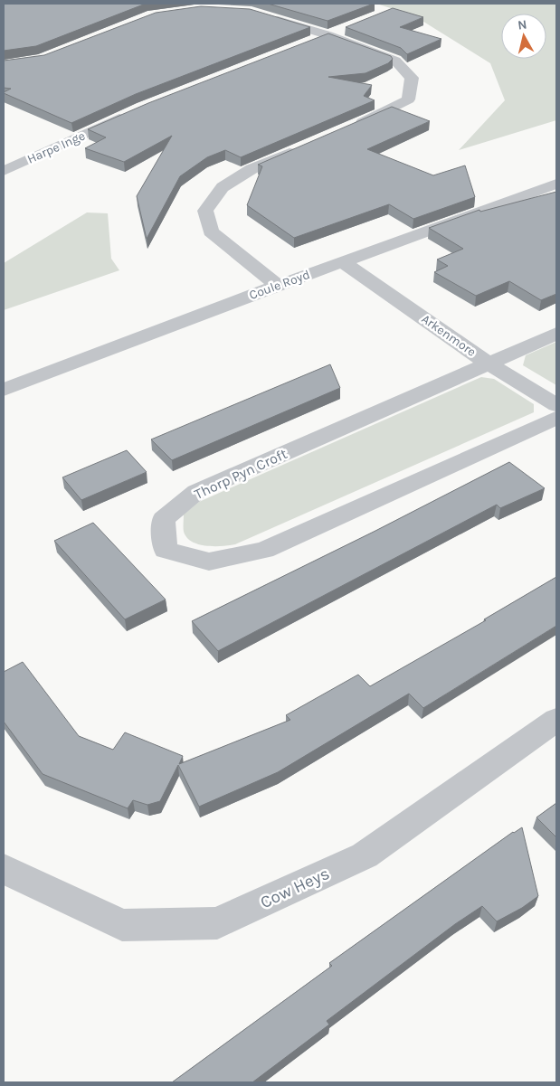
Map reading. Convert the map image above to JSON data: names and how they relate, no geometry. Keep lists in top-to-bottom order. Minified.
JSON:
{"streets":{"street":["Harpe Inge","Coule Royd","Arkenmore","Thorp Pyn Croft","Cow Heys"]},"crossings":[["Coule Royd","Arkenmore"],["Arkenmore","Thorp Pyn Croft"]],"north":"top"}
